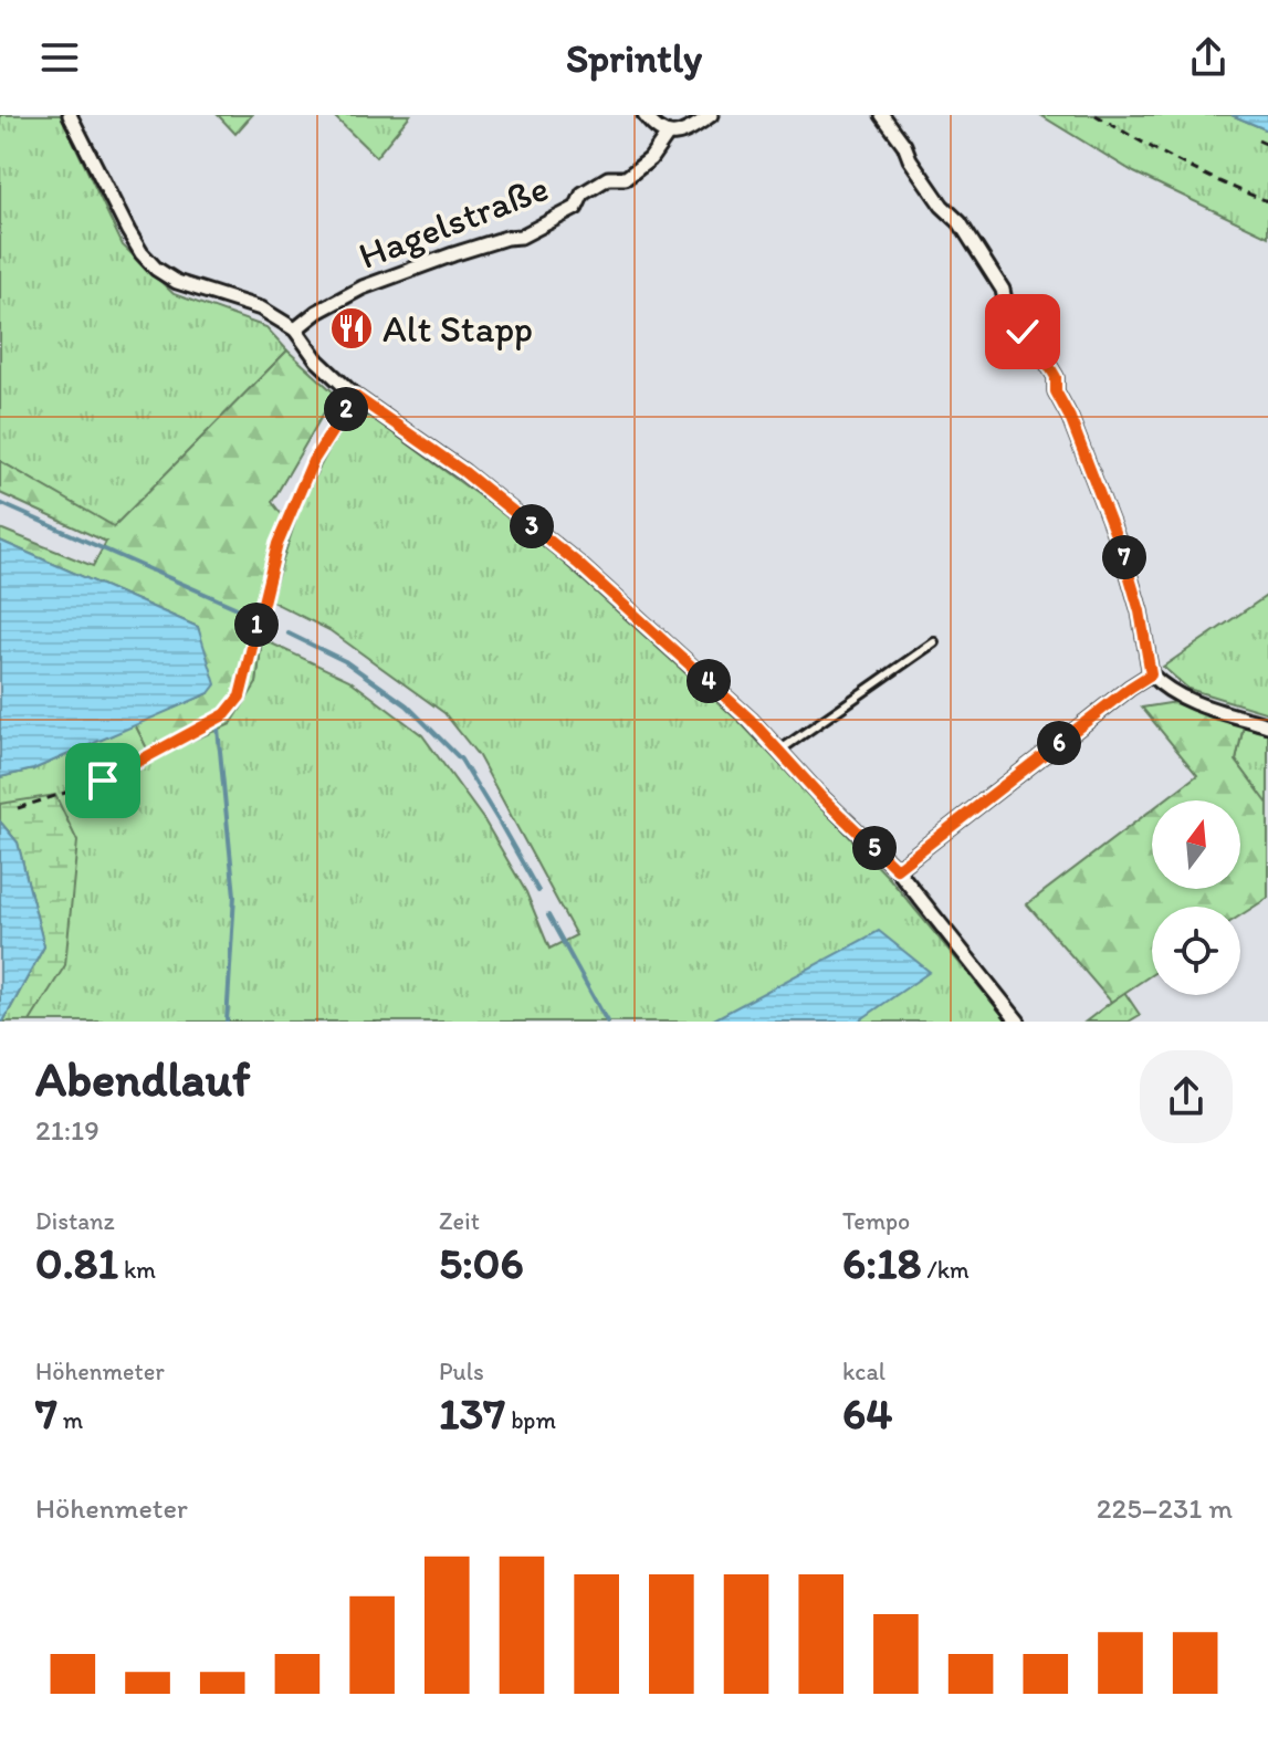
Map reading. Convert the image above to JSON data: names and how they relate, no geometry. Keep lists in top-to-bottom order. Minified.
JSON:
{"streets":{"street":["Hagelstraße"]},"places":{"restaurant":["Alt Stapp"]},"north":"top","page":{"header":"Sprintly","pins":["2","3","7","1","4","6","5"],"heading":["Abendlauf","21:19"],"stats":[["Distanz","0.81 km"],["Zeit","5:06"],["Tempo","6:18 /km"],["Höhenmeter","7 m"],["Puls","137 bpm"],["kcal","64"]],"chart":["Höhenmeter","225–231 m"]}}
